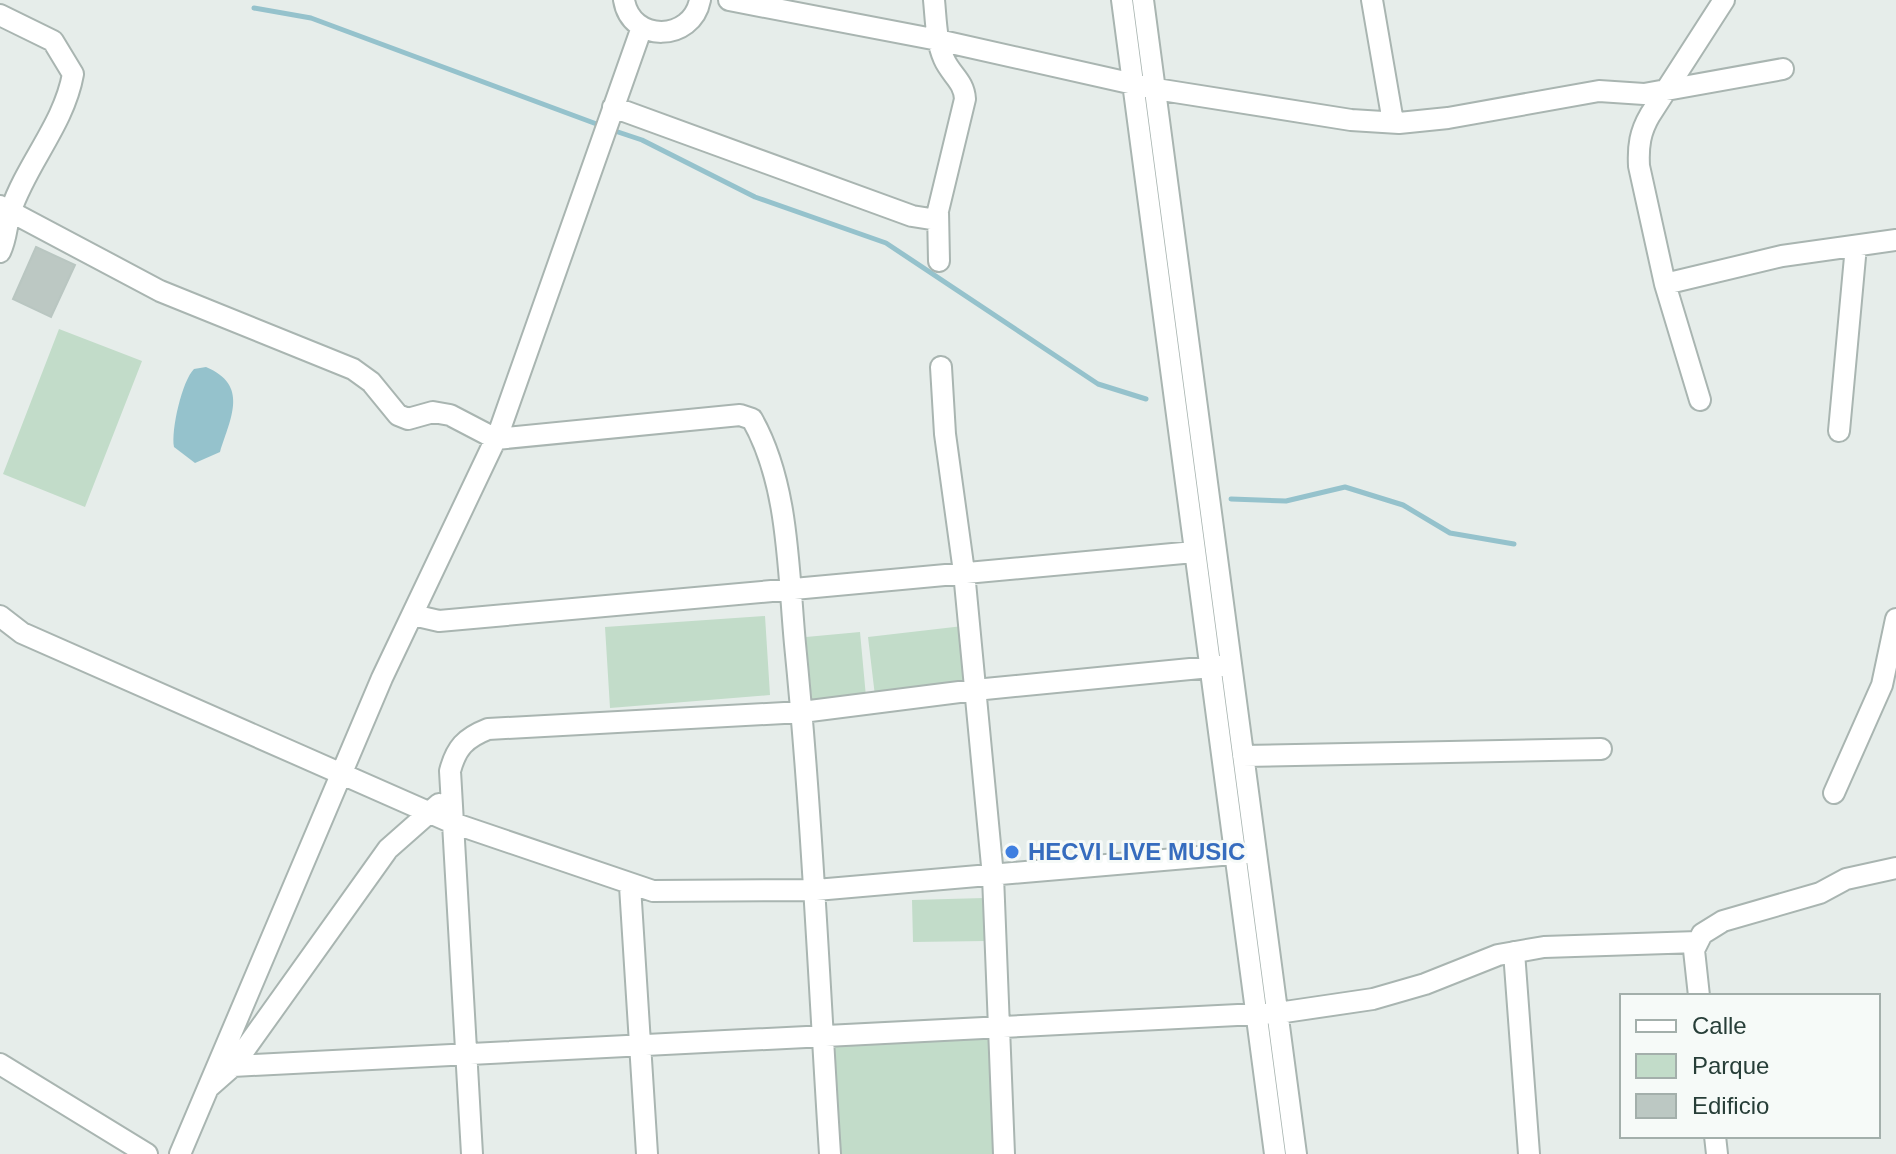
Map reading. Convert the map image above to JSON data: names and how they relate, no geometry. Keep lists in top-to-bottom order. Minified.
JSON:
{"places":["HECVI LIVE MUSIC"],"legend":["Calle","Parque","Edificio"]}
